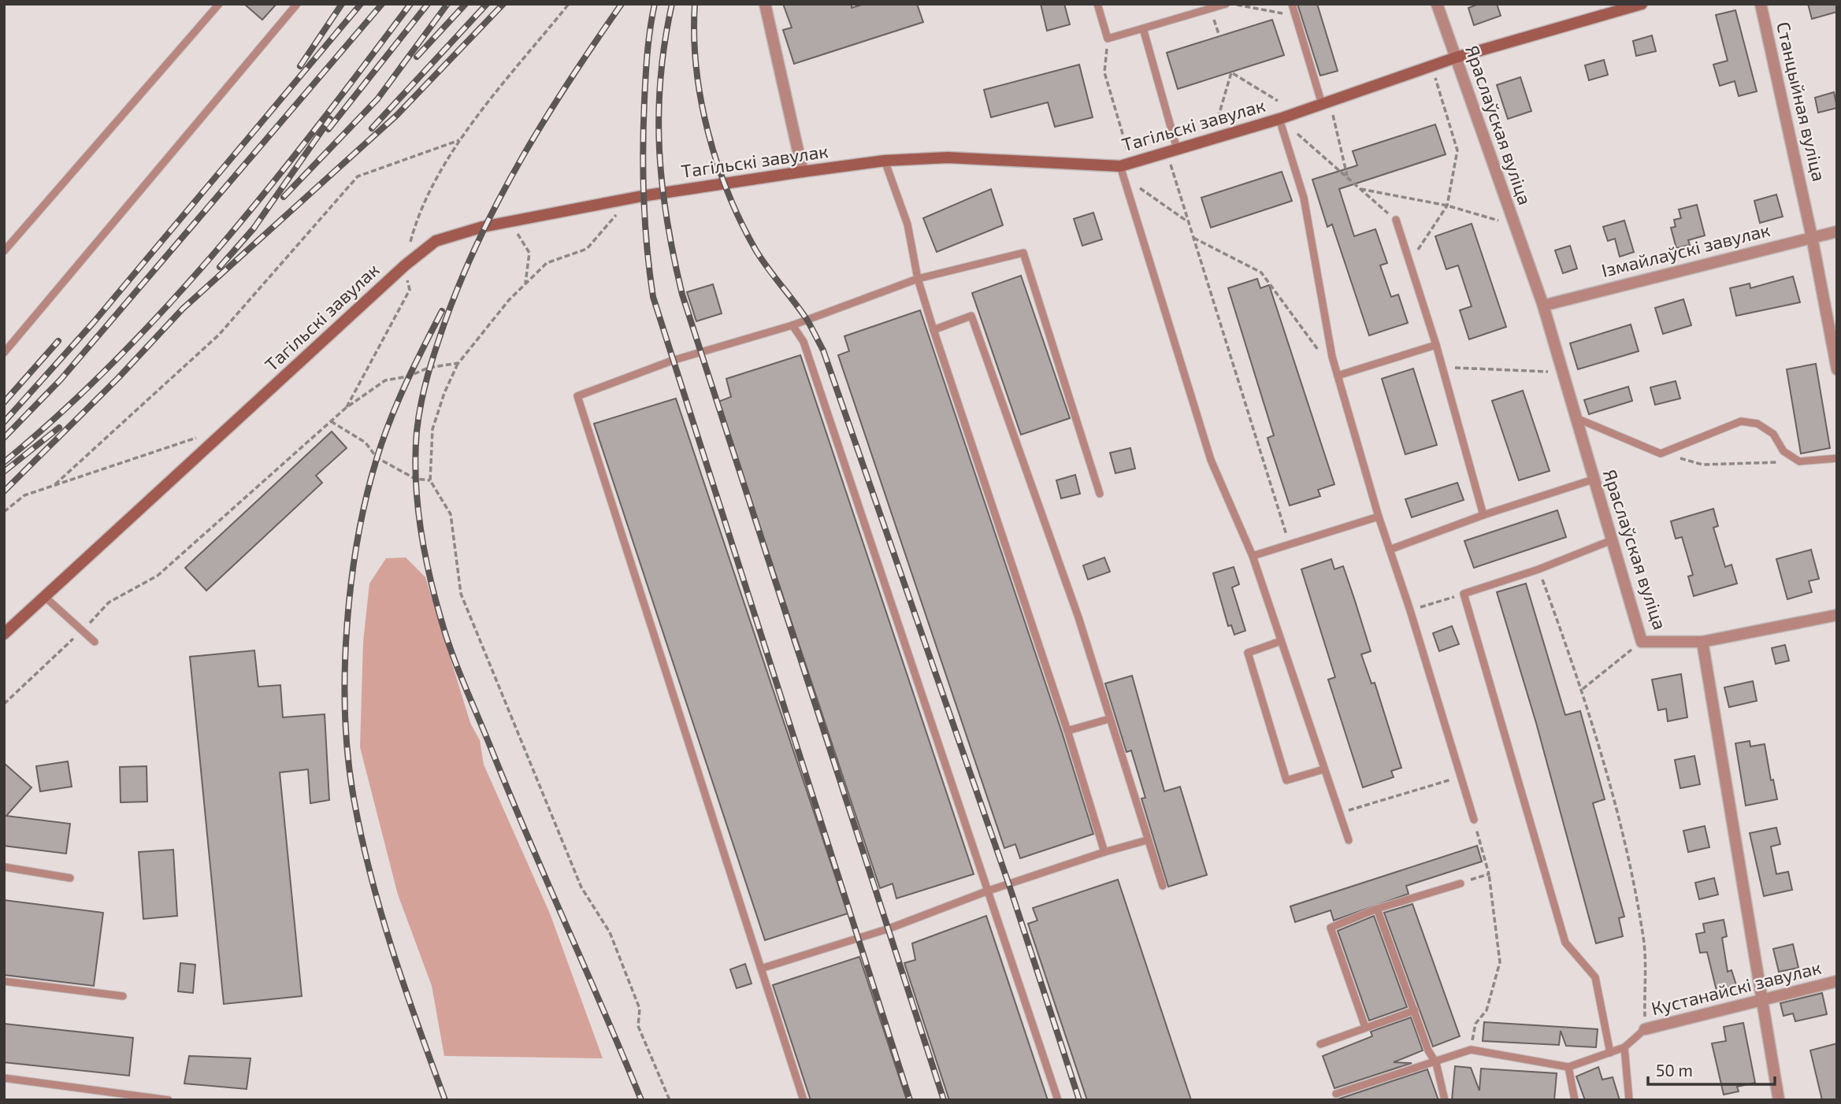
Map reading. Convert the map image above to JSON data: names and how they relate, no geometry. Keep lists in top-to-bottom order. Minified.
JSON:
{"streets":{"main road":["Тагільскі завулак"],"street":["Станцыйная вуліца","Яраслаўская вуліца","Ізмайлаўскі завулак","Кустанайскі завулак"]},"crossings":[["Станцыйная вуліца","Ізмайлаўскі завулак"],["Тагільскі завулак","Яраслаўская вуліца"],["Яраслаўская вуліца","Ізмайлаўскі завулак"]],"scale_bar":"50 m"}
